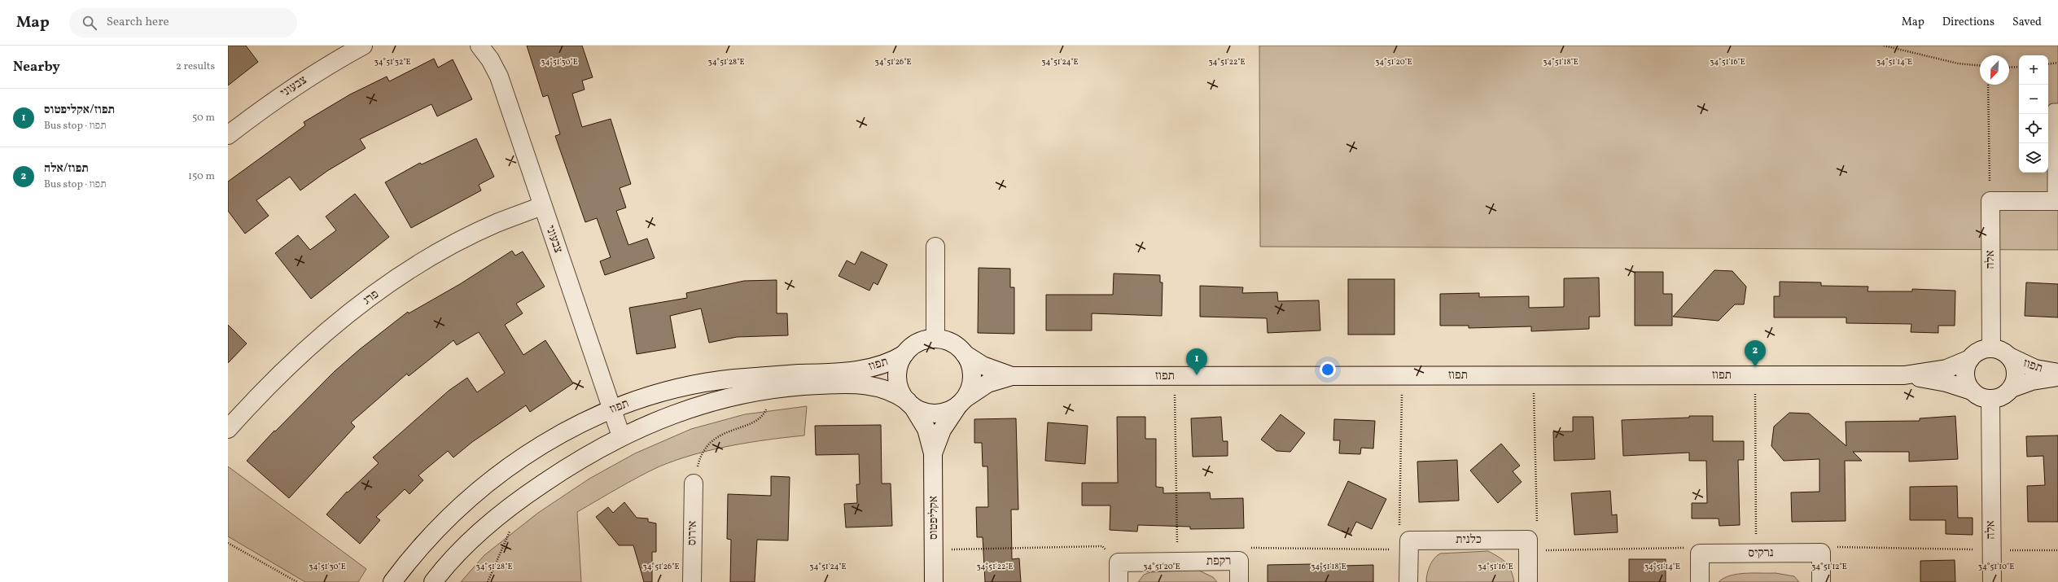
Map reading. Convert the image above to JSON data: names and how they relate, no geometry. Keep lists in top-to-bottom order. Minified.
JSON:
{"streets":{"street":["צבעוני","אלה","פרג","תפוז","אקליפטוס","אירוס","כלנית","נרקיס","רקפת"]},"crossings":[["צבעוני","פרג"],["צבעוני","תפוז"],["אלה","תפוז"],["תפוז","אקליפטוס"]],"north":"bottom left","page":{"header":"Map","search":"Search here","nav":["Map","Directions","Saved"],"heading":["Nearby","2 results"],"map_buttons":["+","−"],"list":[{"mark":"1","name":"תפוז/אקליפטוס","note":"Bus stop · תפוז","value":"50 m"},{"mark":"2","name":"תפוז/אלה","note":"Bus stop · תפוז","value":"150 m"}],"pins":["2","1"]},"coordinates":["34°51'32\"E","34°51'30\"E","34°51'28\"E","34°51'26\"E","34°51'24\"E","34°51'22\"E","34°51'20\"E","34°51'18\"E","34°51'16\"E","34°51'14\"E","34°51'12\"E","34°51'10\"E"]}
